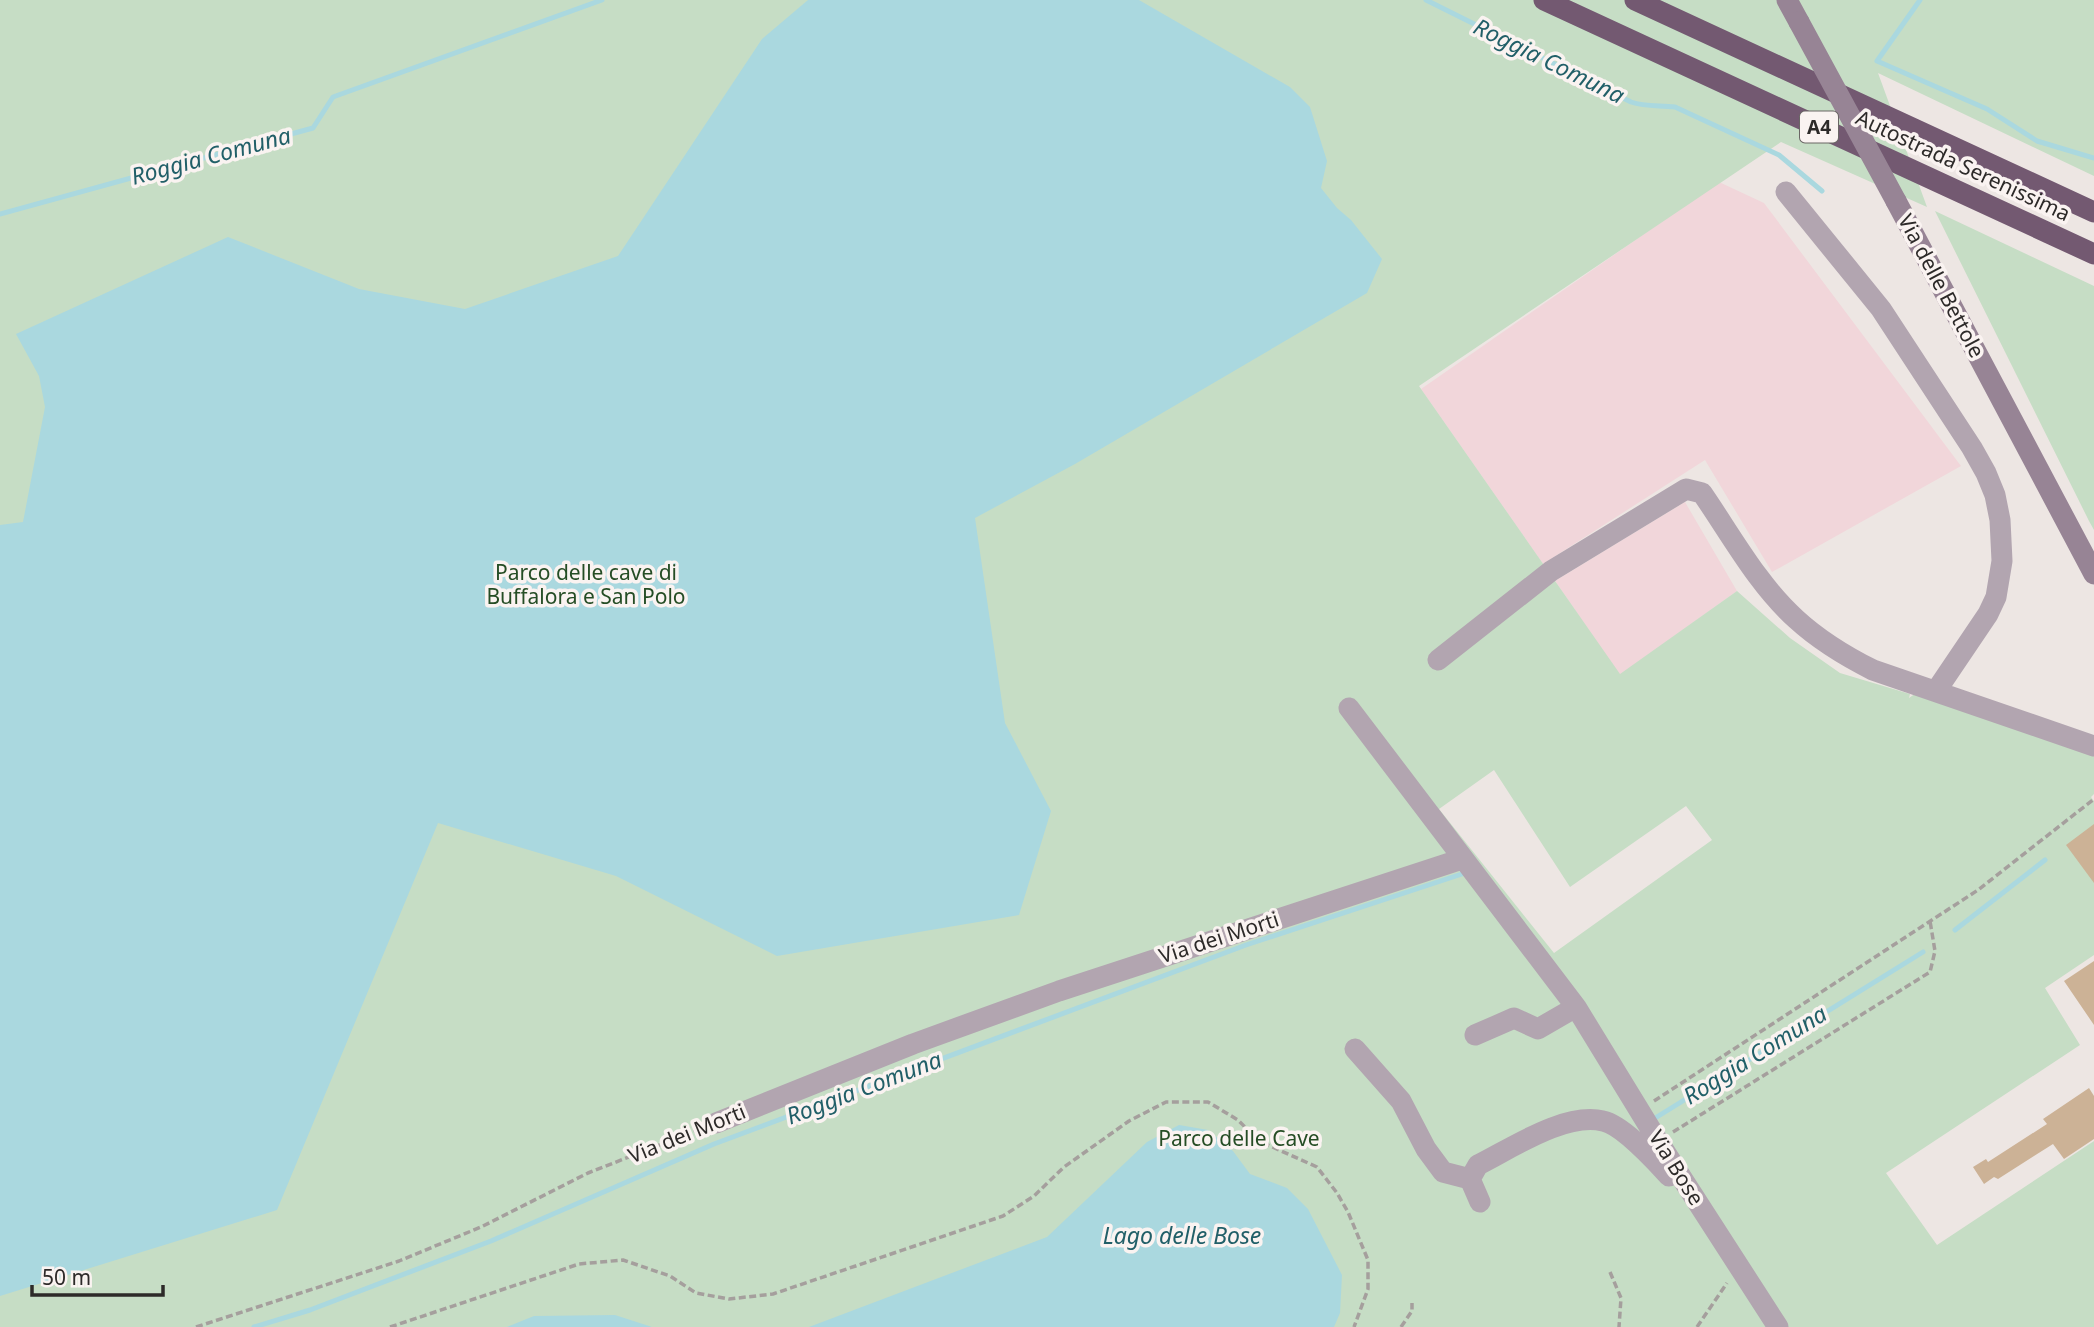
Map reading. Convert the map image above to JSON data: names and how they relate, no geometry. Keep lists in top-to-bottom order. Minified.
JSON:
{"streets":{"highway":["A4","Autostrada Serenissima"],"main road":["Via delle Bettole"],"street":["Via dei Morti","Via Bose"]},"crossings":[["Via dei Morti","Via Bose"]],"water":["Roggia Comuna","Lago delle Bose"],"parks":["Parco delle cave di Buffalora e San Polo","Parco delle Cave"],"scale_bar":"50 m"}
